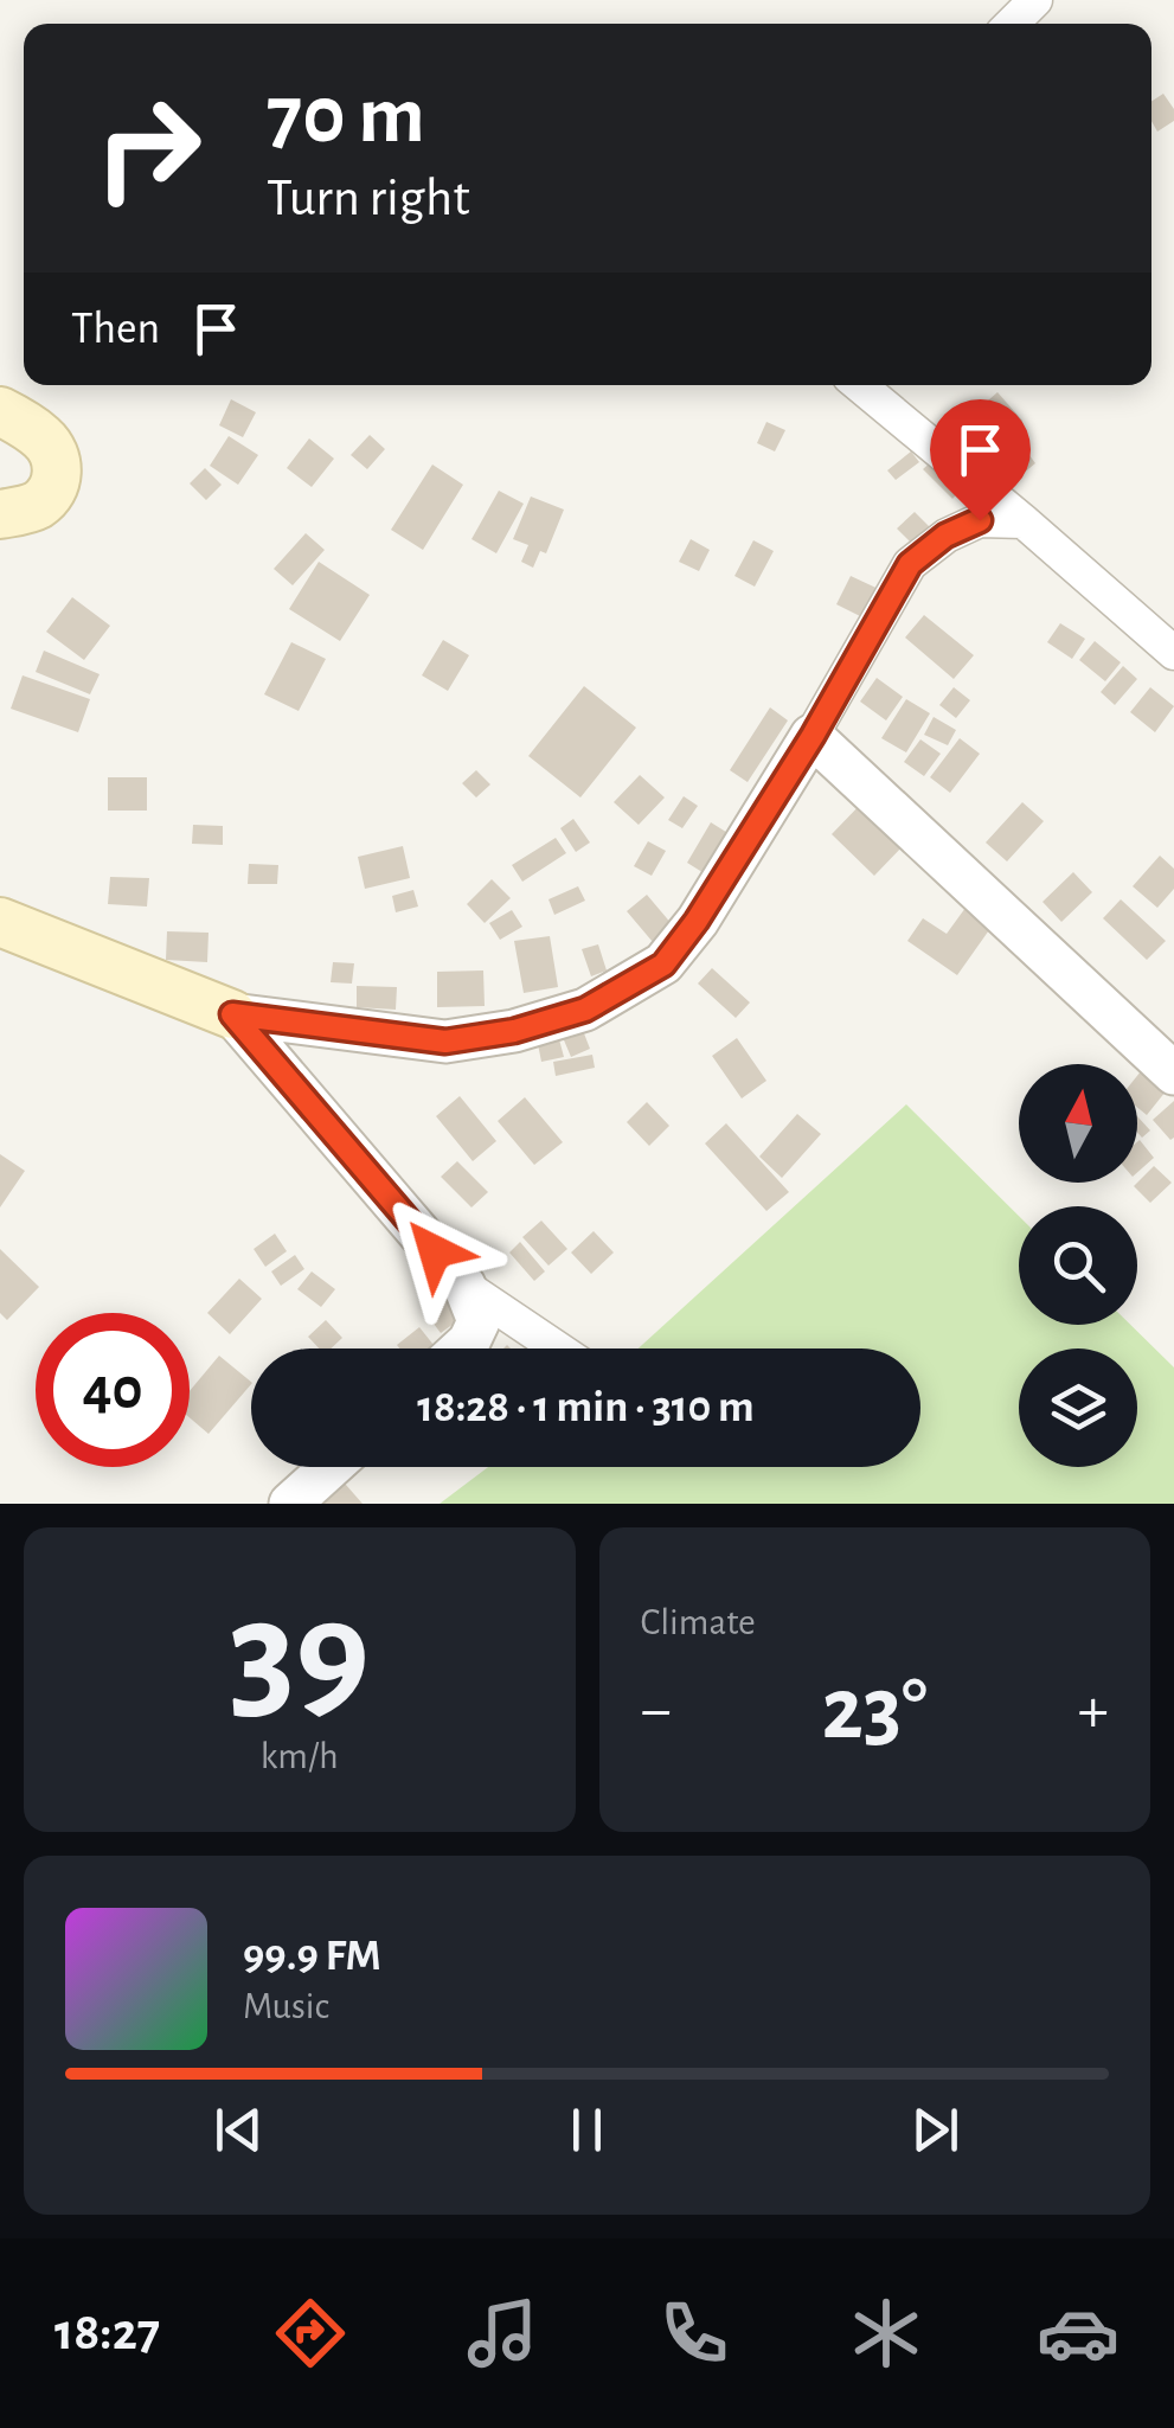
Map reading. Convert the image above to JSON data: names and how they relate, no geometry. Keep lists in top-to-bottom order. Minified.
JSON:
{"north":"top","page":{"turn":["70 m","Turn right"],"then":"Then","limit":"40","trip":"18:28 · 1 min · 310 m","tile":[["39","km/h"],"Climate"],"heat":["−","23°","+"],"song":["99.9 FM","Music"],"tabs":"18:27"}}
